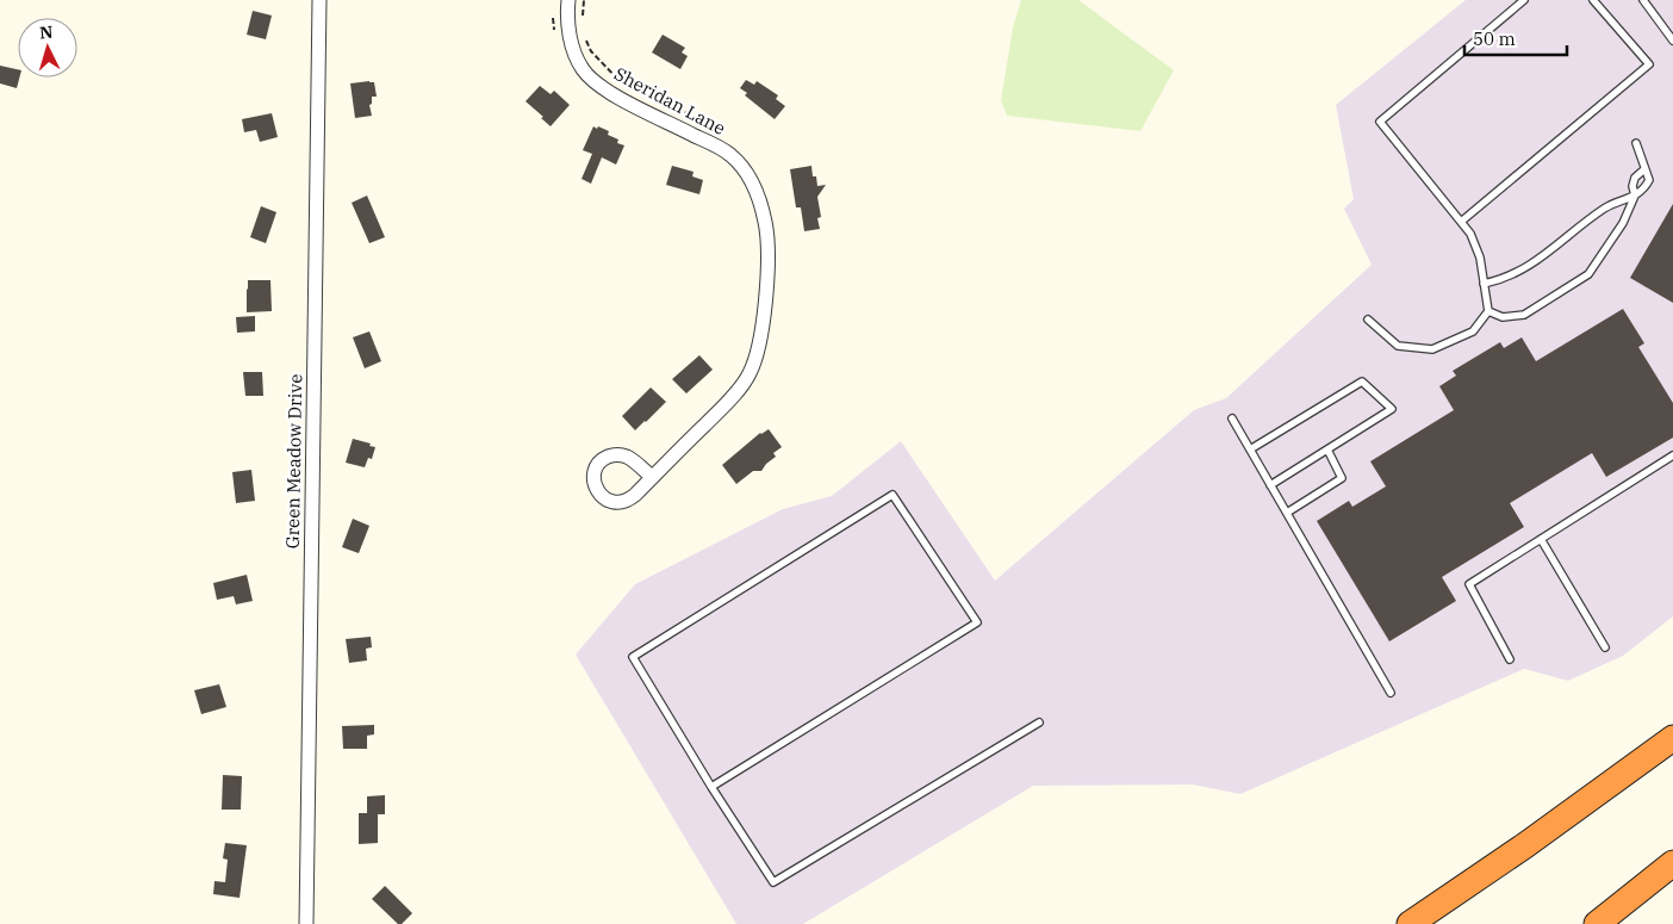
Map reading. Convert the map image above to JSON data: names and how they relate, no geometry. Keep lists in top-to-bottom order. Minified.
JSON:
{"streets":{"street":["Sheridan Lane","Green Meadow Drive"]},"scale_bar":"50 m","north":"top"}
